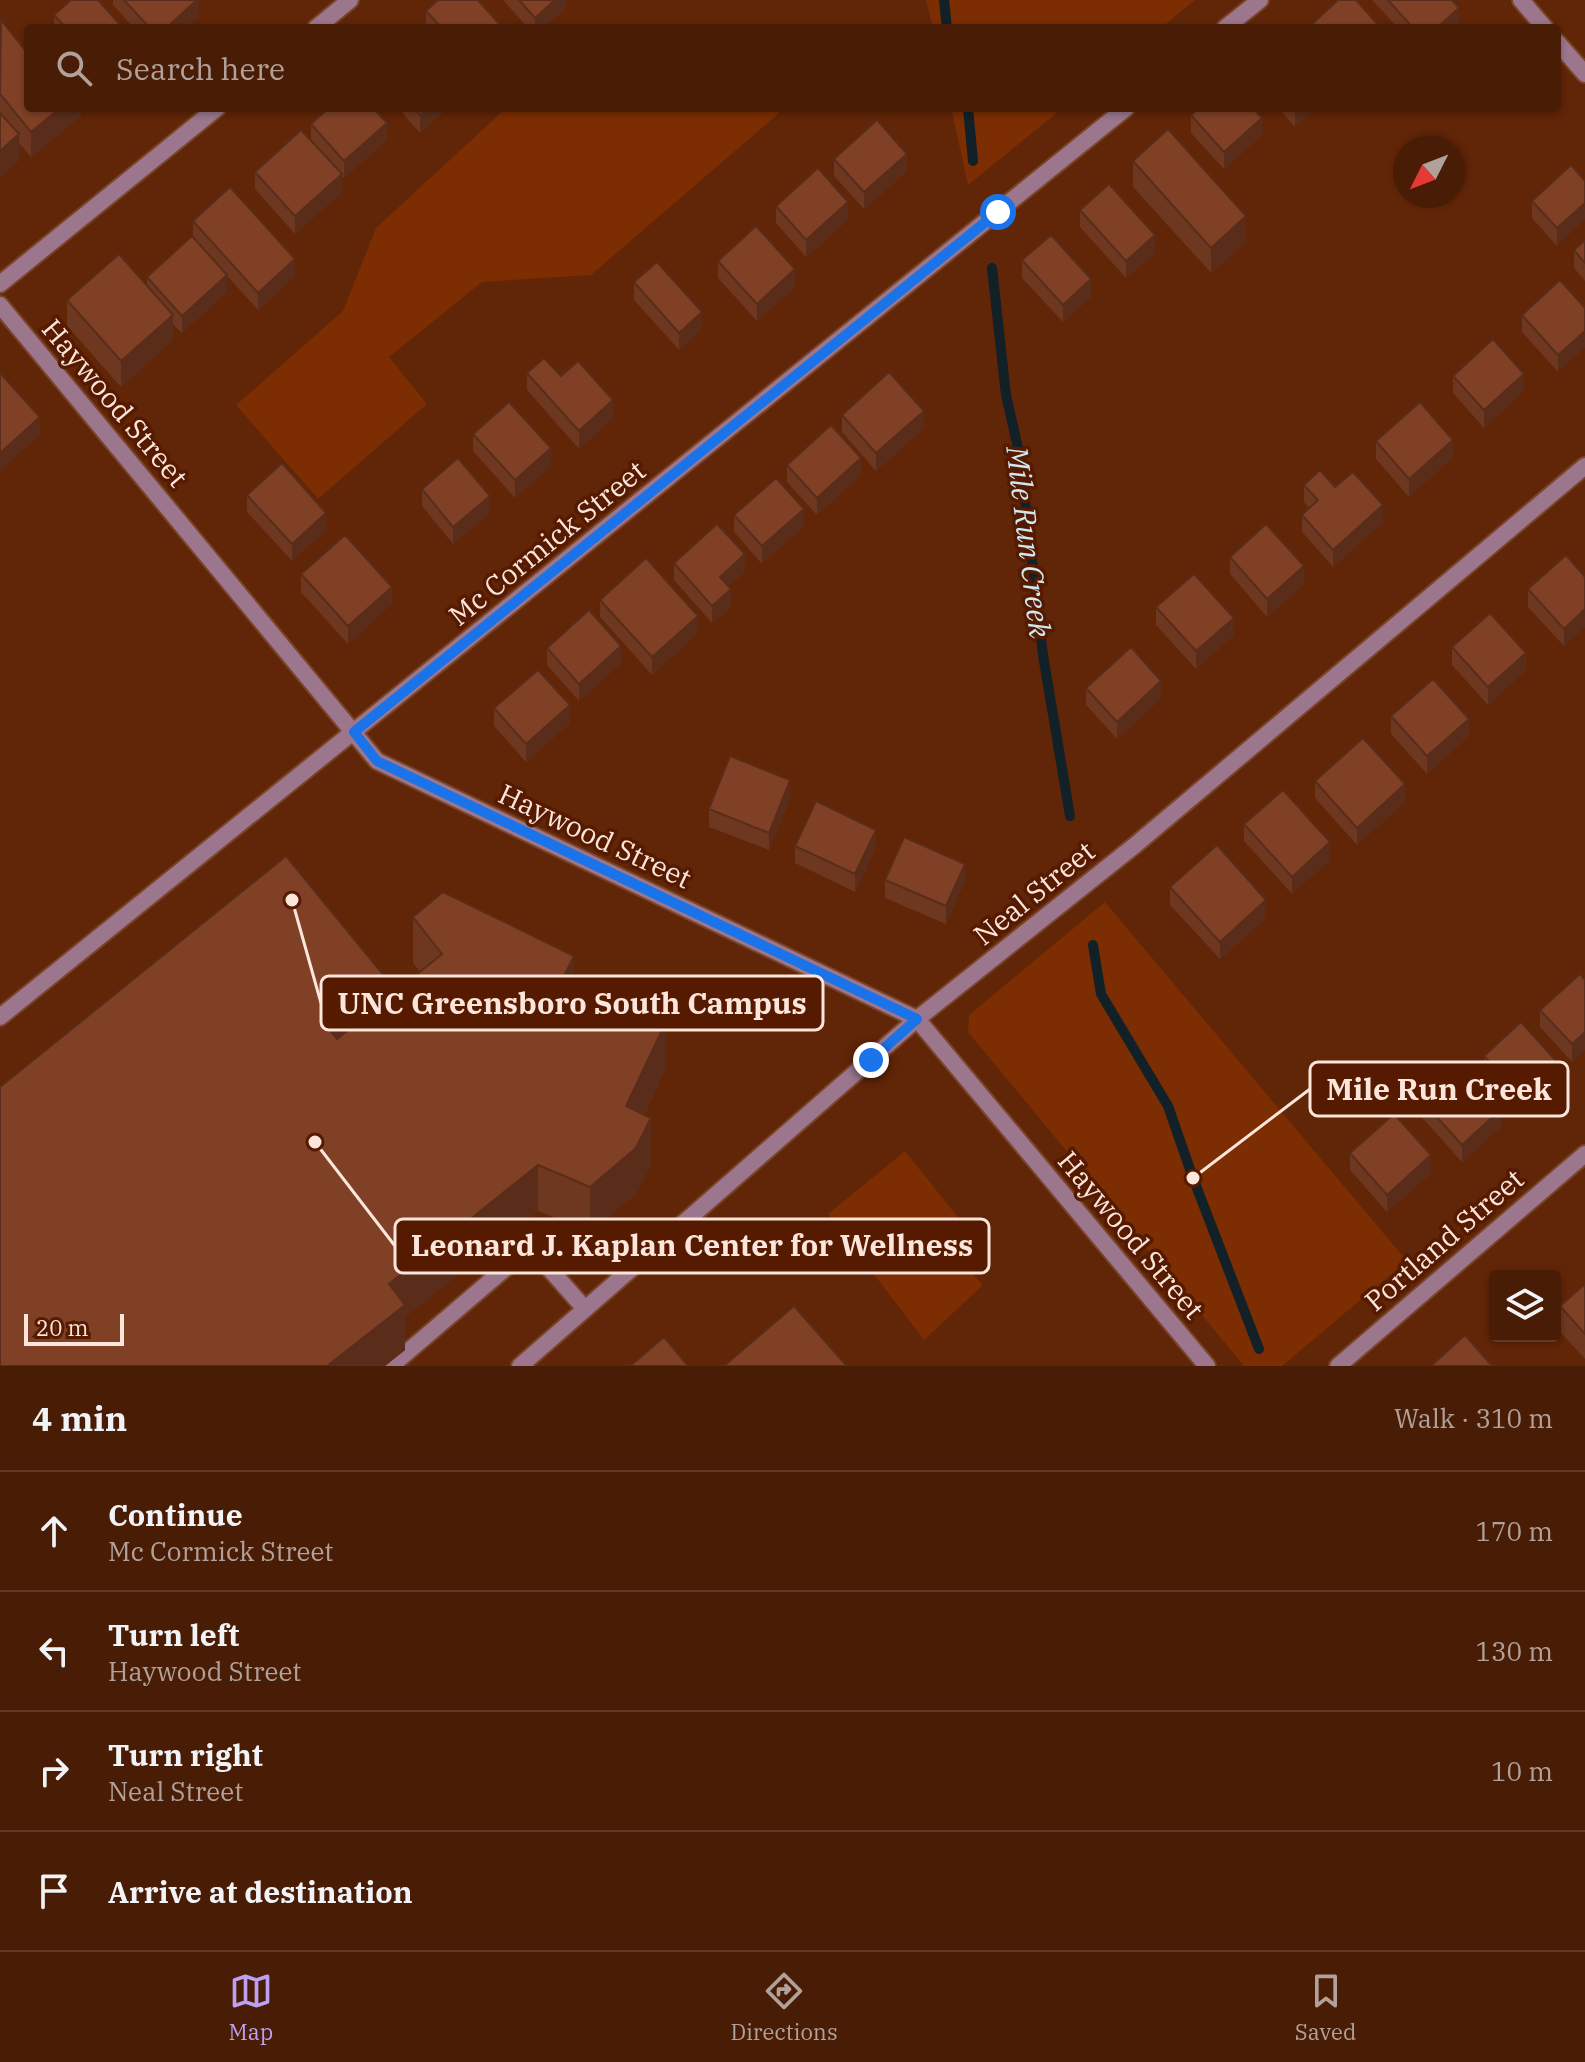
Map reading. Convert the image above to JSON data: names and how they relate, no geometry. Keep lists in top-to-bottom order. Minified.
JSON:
{"streets":{"street":["Haywood Street","Mc Cormick Street","Neal Street","Portland Street"]},"crossings":[["Haywood Street","Mc Cormick Street"],["Haywood Street","Neal Street"]],"water":["Mile Run Creek"],"places":["UNC Greensboro South Campus","Leonard J. Kaplan Center for Wellness","Mile Run Creek"],"scale_bar":"20 m","north":"bottom left","page":{"search":"Search here","scale":"20 m","heading":["4 min","Walk · 310 m"],"list":[["Continue","Mc Cormick Street","170 m"],["Turn left","Haywood Street","130 m"],["Turn right","Neal Street","10 m"],"Arrive at destination"],"nav":["Map","Directions","Saved"]}}
